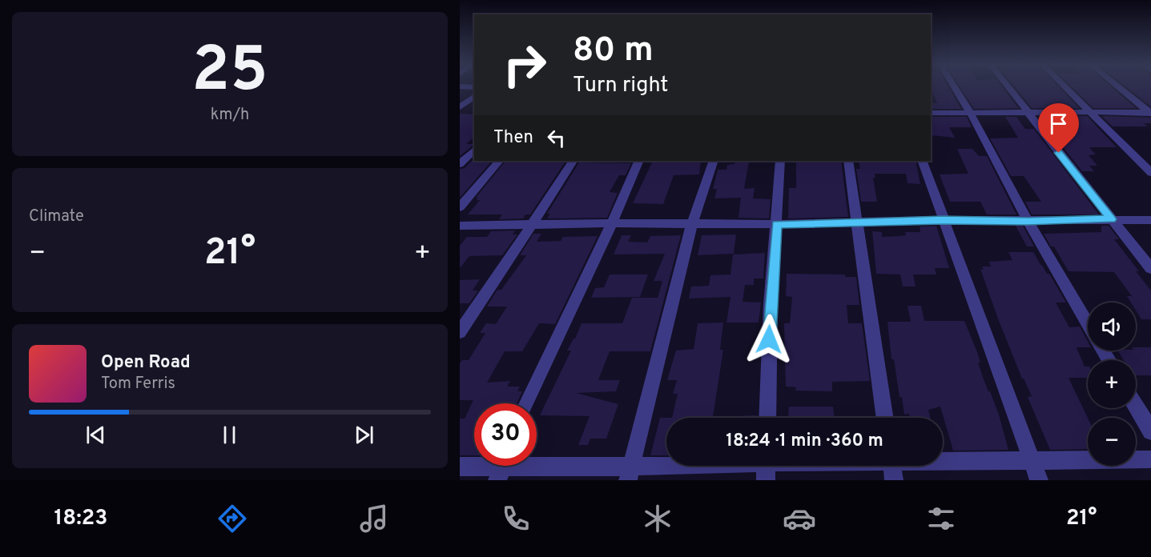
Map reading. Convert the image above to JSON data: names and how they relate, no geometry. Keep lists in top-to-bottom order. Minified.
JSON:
{"page":{"tile":[["25","km/h"],"Climate"],"turn":["80 m","Turn right"],"then":"Then","heat":["−","21°","+"],"map_buttons":["+","−"],"song":["Open Road","Tom Ferris"],"limit":"30","trip":"18:24 · 1 min · 360 m","tabs":["18:23","21°"]}}
